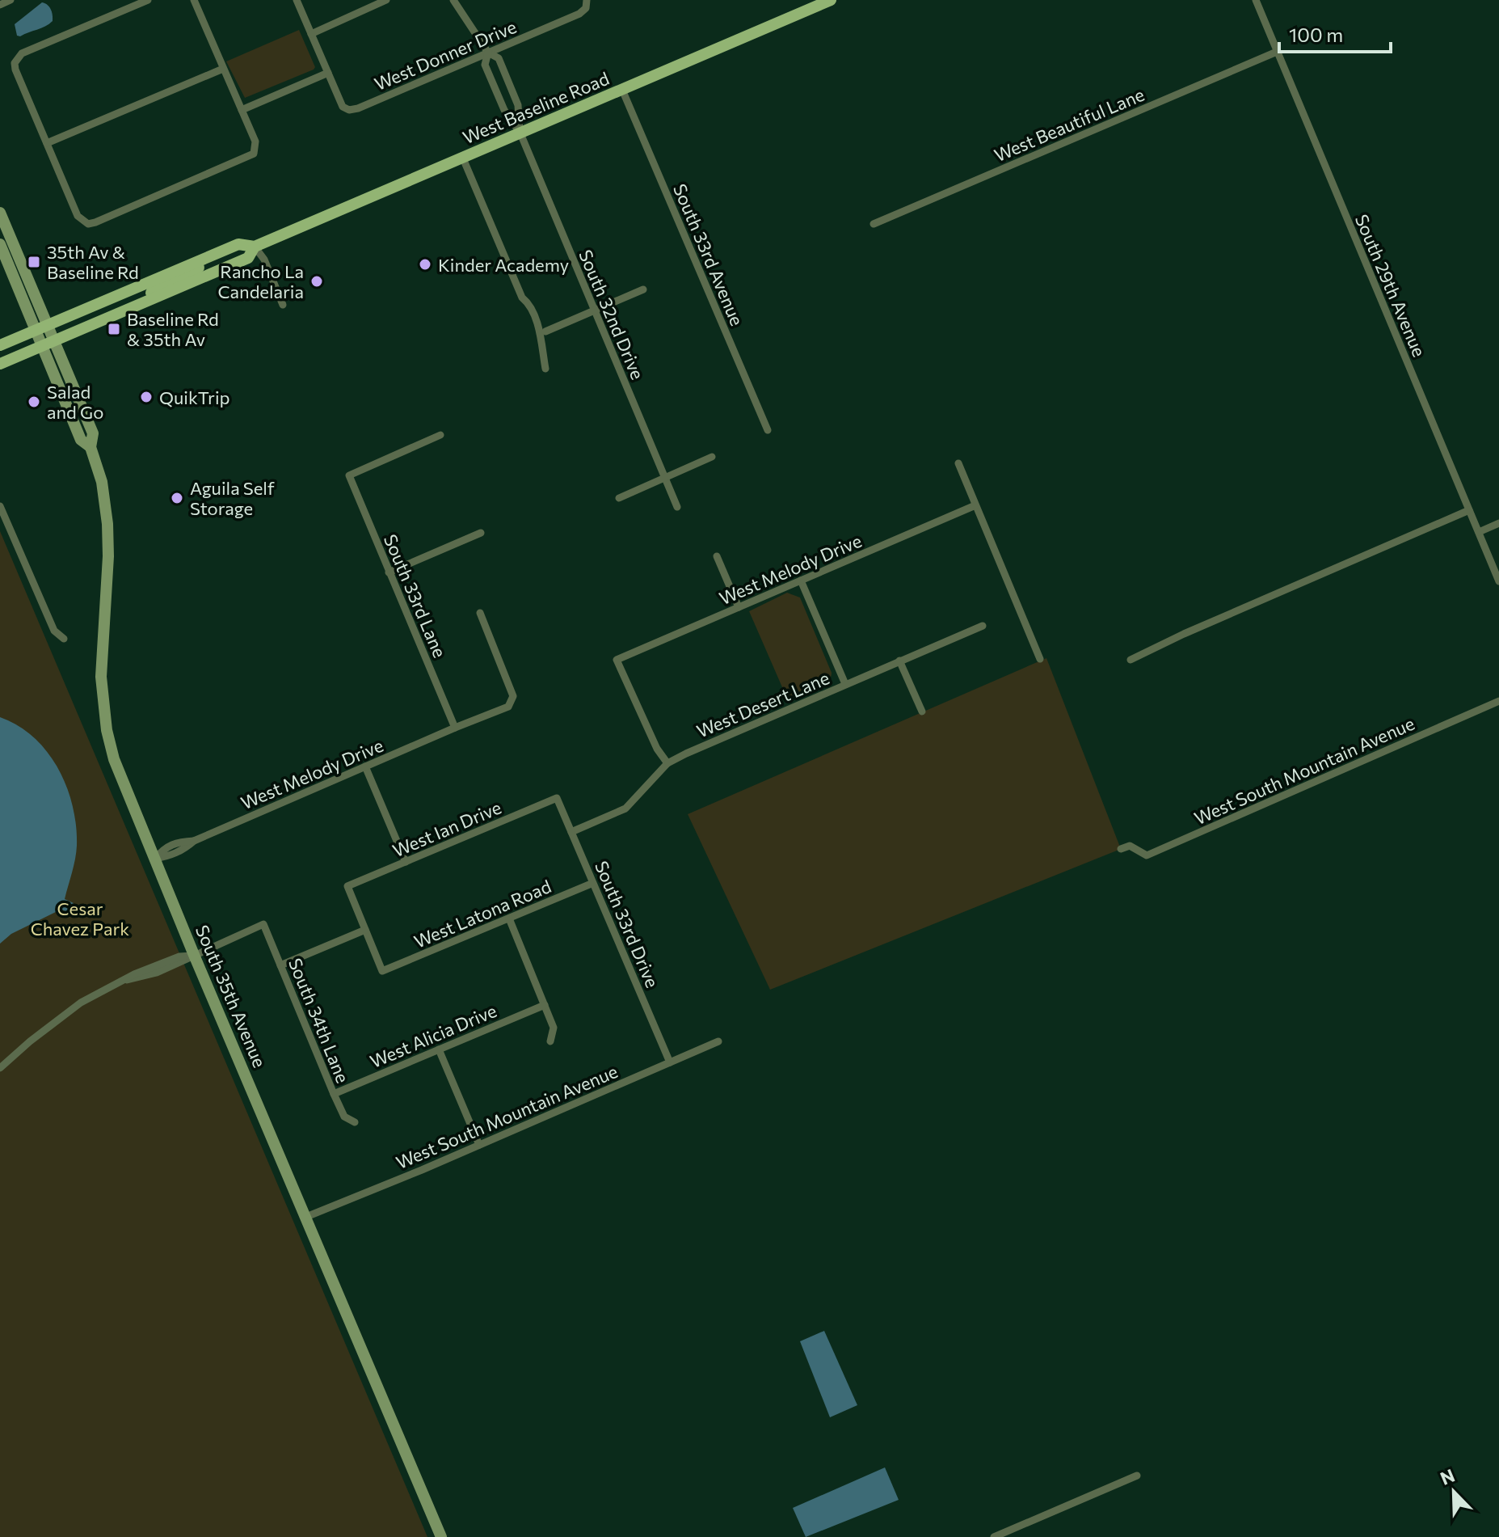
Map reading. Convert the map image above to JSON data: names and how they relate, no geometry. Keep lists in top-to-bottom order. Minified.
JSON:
{"streets":{"main road":["West Baseline Road","South 35th Avenue"],"street":["West Donner Drive","West Beautiful Lane","South 33rd Avenue","South 29th Avenue","South 32nd Drive","West Melody Drive","South 33rd Lane","West Desert Lane","West South Mountain Avenue","West Ian Drive","West Latona Road","South 33rd Drive","South 34th Lane","West Alicia Drive"]},"crossings":[["West Baseline Road","South 33rd Avenue"],["West Baseline Road","South 32nd Drive"],["West Baseline Road","South 35th Avenue"],["West Beautiful Lane","South 29th Avenue"],["West Melody Drive","South 33rd Lane"],["West Melody Drive","West Desert Lane"],["West Melody Drive","South 35th Avenue"],["West Desert Lane","South 33rd Drive"],["West South Mountain Avenue","South 33rd Drive"],["West South Mountain Avenue","South 35th Avenue"],["West Ian Drive","West Latona Road"],["West Ian Drive","South 33rd Drive"],["West Latona Road","South 33rd Drive"],["South 35th Avenue","South 34th Lane"],["South 34th Lane","West Alicia Drive"]],"parks":["Cesar Chavez Park"],"places":{"transit":["35th Av & Baseline Rd","Baseline Rd & 35th Av"],"other":["Kinder Academy","Rancho La Candelaria","QuikTrip","Salad and Go","Aguila Self Storage"]},"scale_bar":"100 m","north":"top left"}
